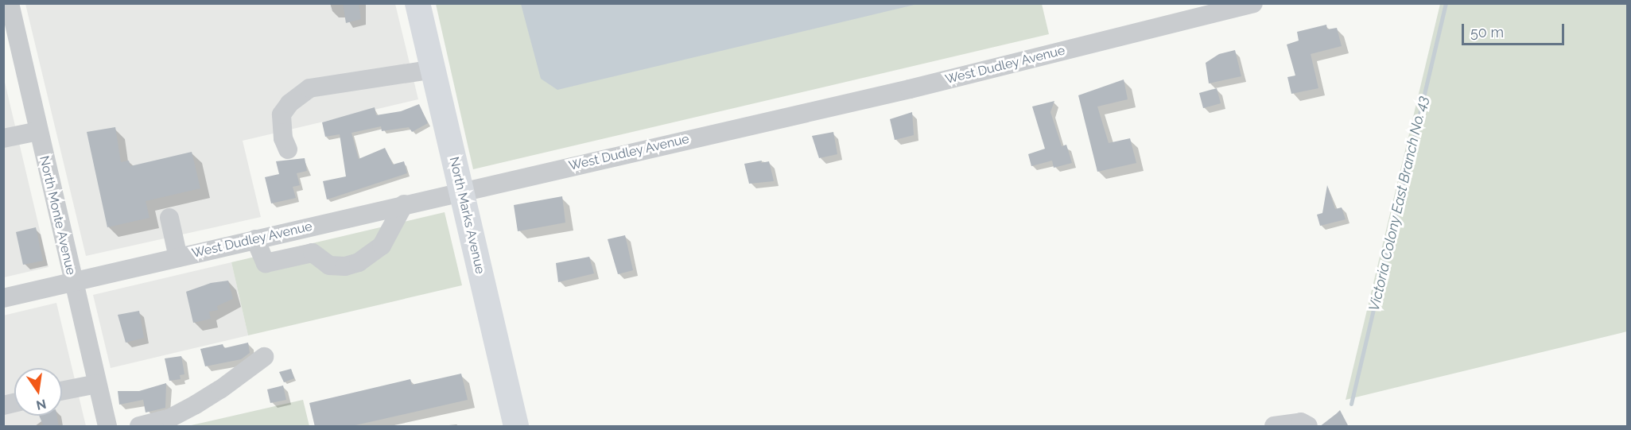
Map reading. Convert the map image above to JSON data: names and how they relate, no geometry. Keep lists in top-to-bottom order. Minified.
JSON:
{"streets":{"main road":["North Marks Avenue"],"street":["West Dudley Avenue","North Monte Avenue"]},"crossings":[["West Dudley Avenue","North Monte Avenue"],["West Dudley Avenue","North Marks Avenue"]],"water":["Victoria Colony East Branch No. 43"],"scale_bar":"50 m","north":"bottom"}
